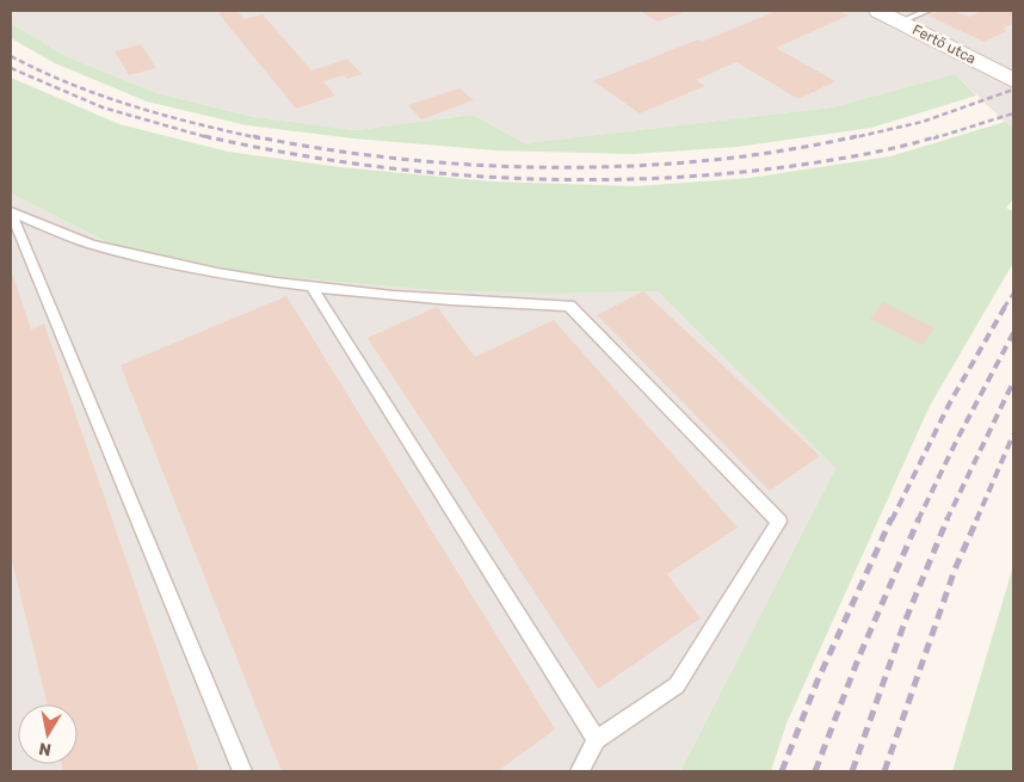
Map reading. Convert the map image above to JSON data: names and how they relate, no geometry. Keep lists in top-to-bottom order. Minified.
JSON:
{"streets":{"street":["Fertő utca"]},"north":"bottom"}
